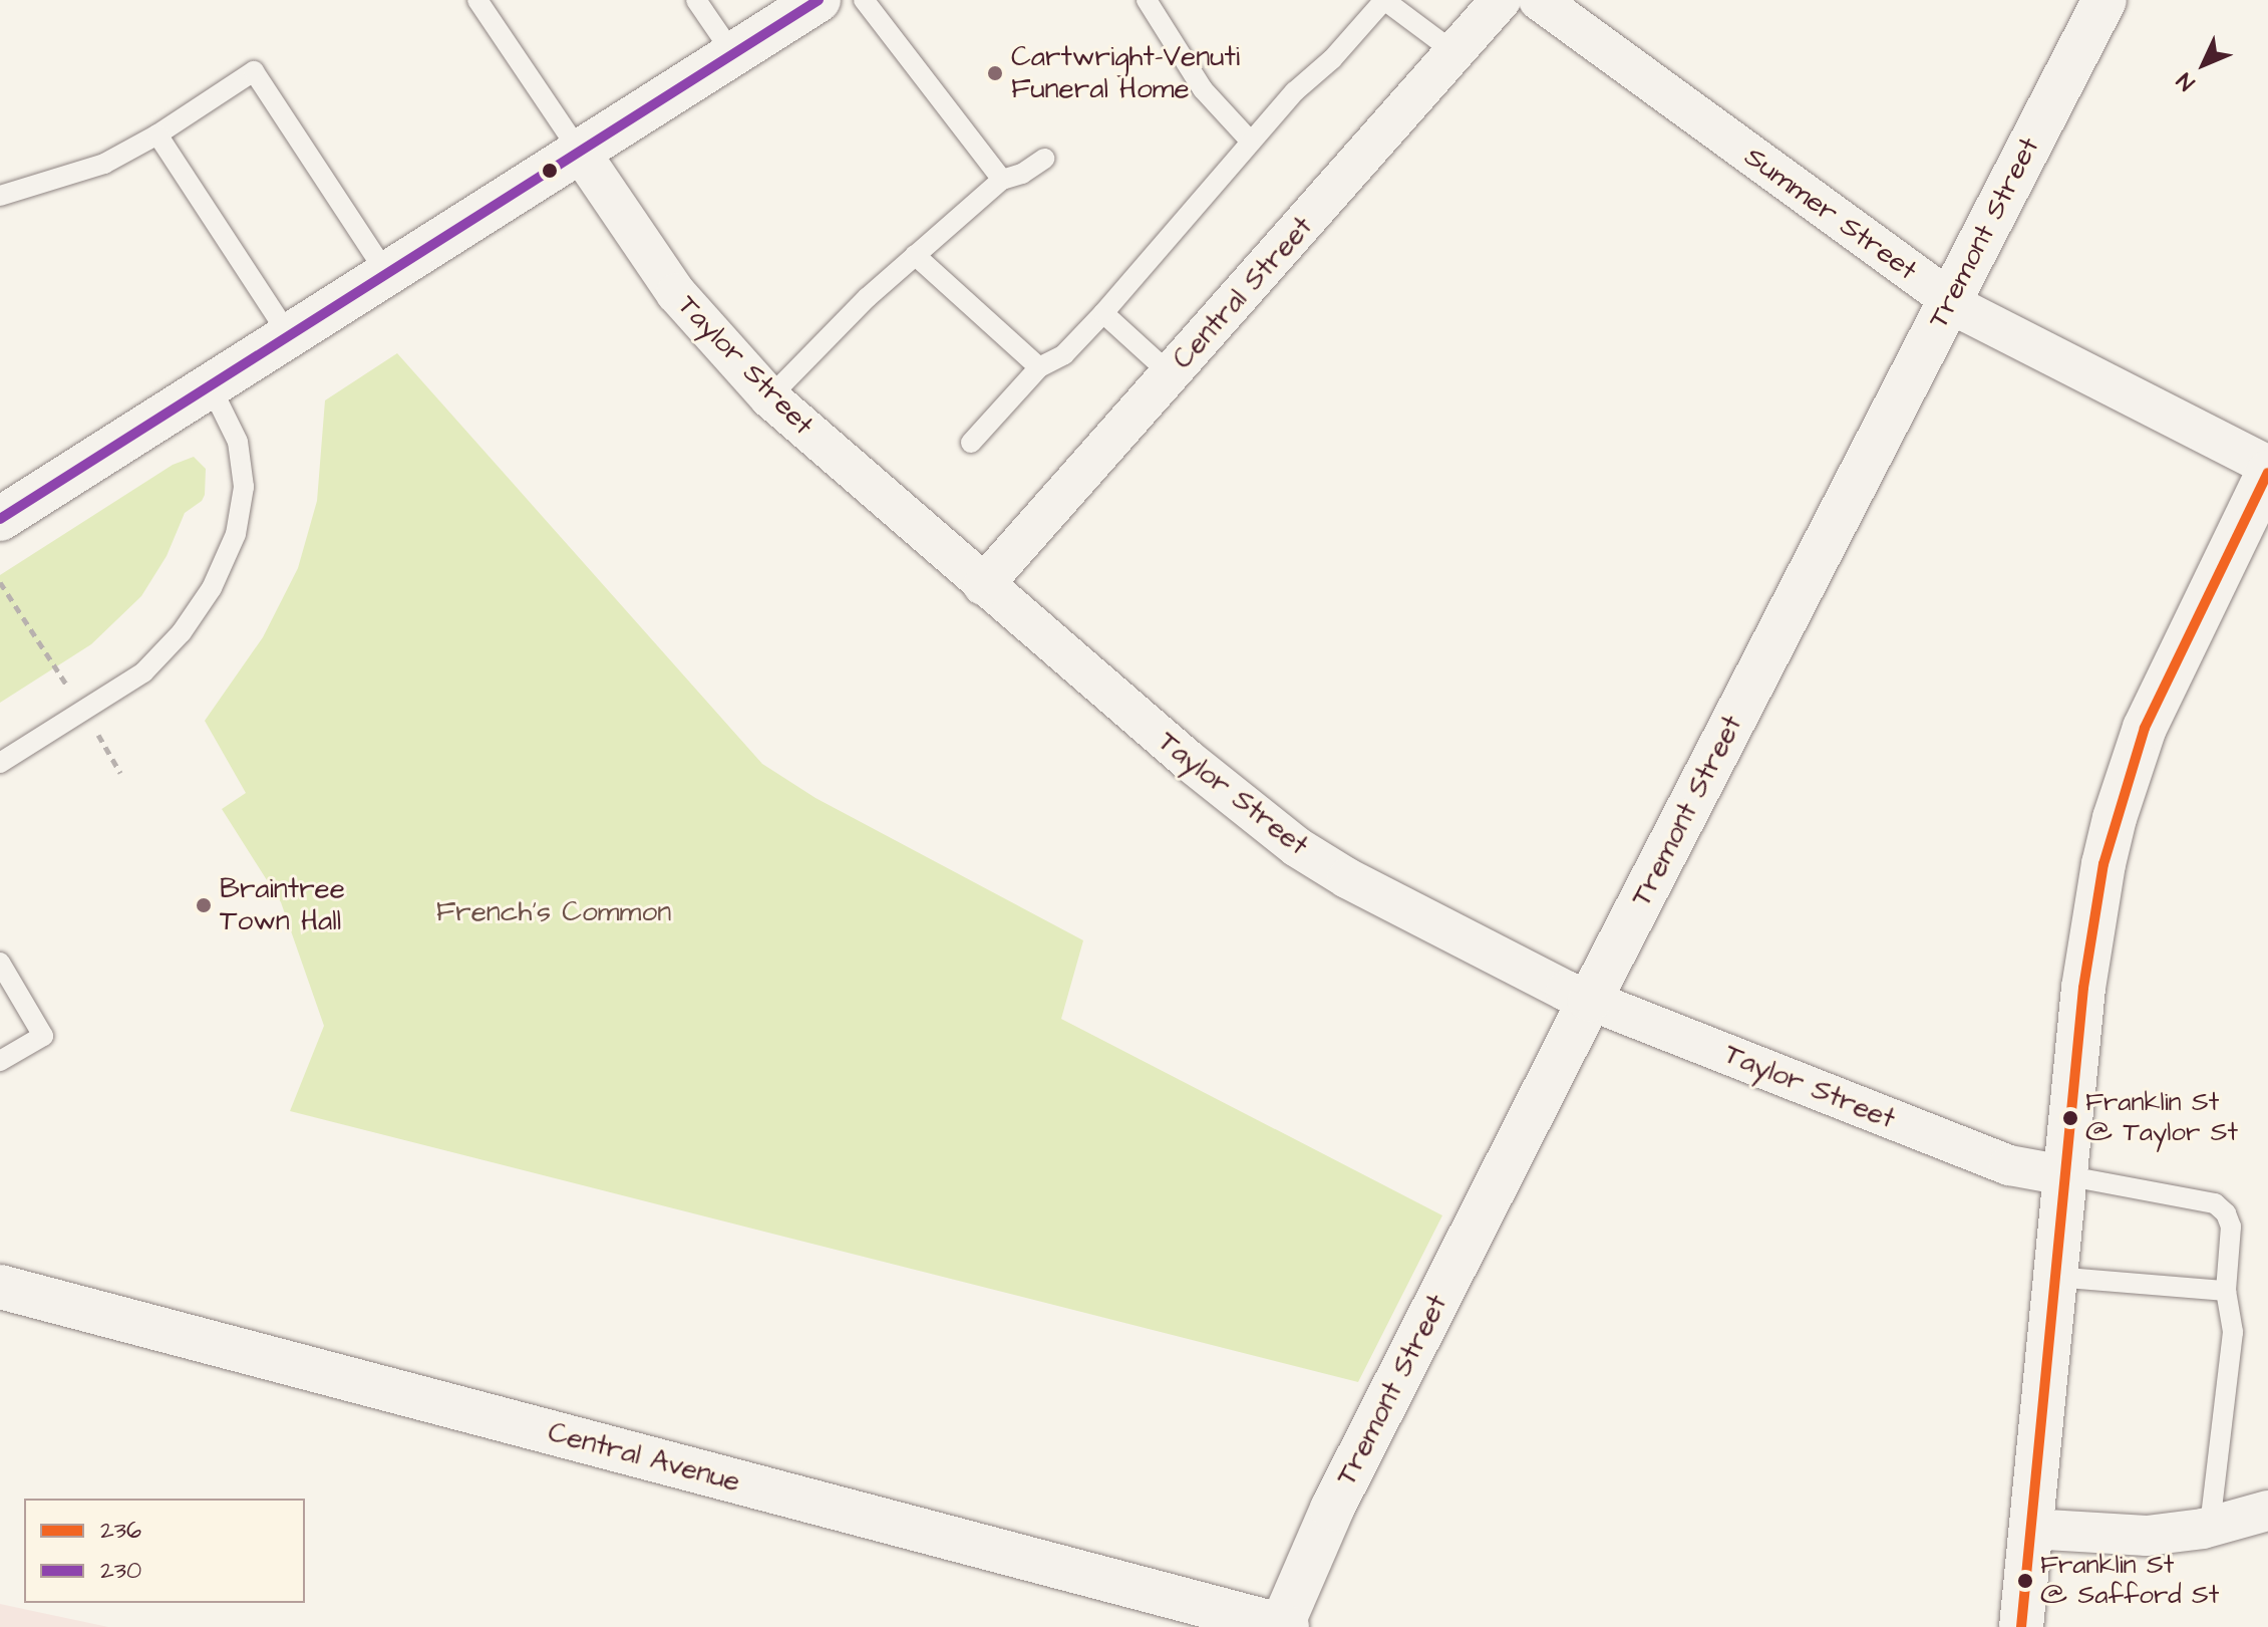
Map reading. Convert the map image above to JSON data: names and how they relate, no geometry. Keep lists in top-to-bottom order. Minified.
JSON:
{"streets":{"main road":["Tremont Street","Central Avenue"],"street":["Summer Street","Central Street","Taylor Street"]},"crossings":[["Summer Street","Tremont Street"],["Tremont Street","Taylor Street"],["Tremont Street","Central Avenue"],["Central Street","Taylor Street"]],"parks":["French's Common"],"places":["Cartwright-Venuti Funeral Home","Braintree Town Hall","Franklin St @ Taylor St","Franklin St @ Safford St"],"lines":["transit line 230","transit line 236"],"legend":["236","230"],"north":"bottom left"}
